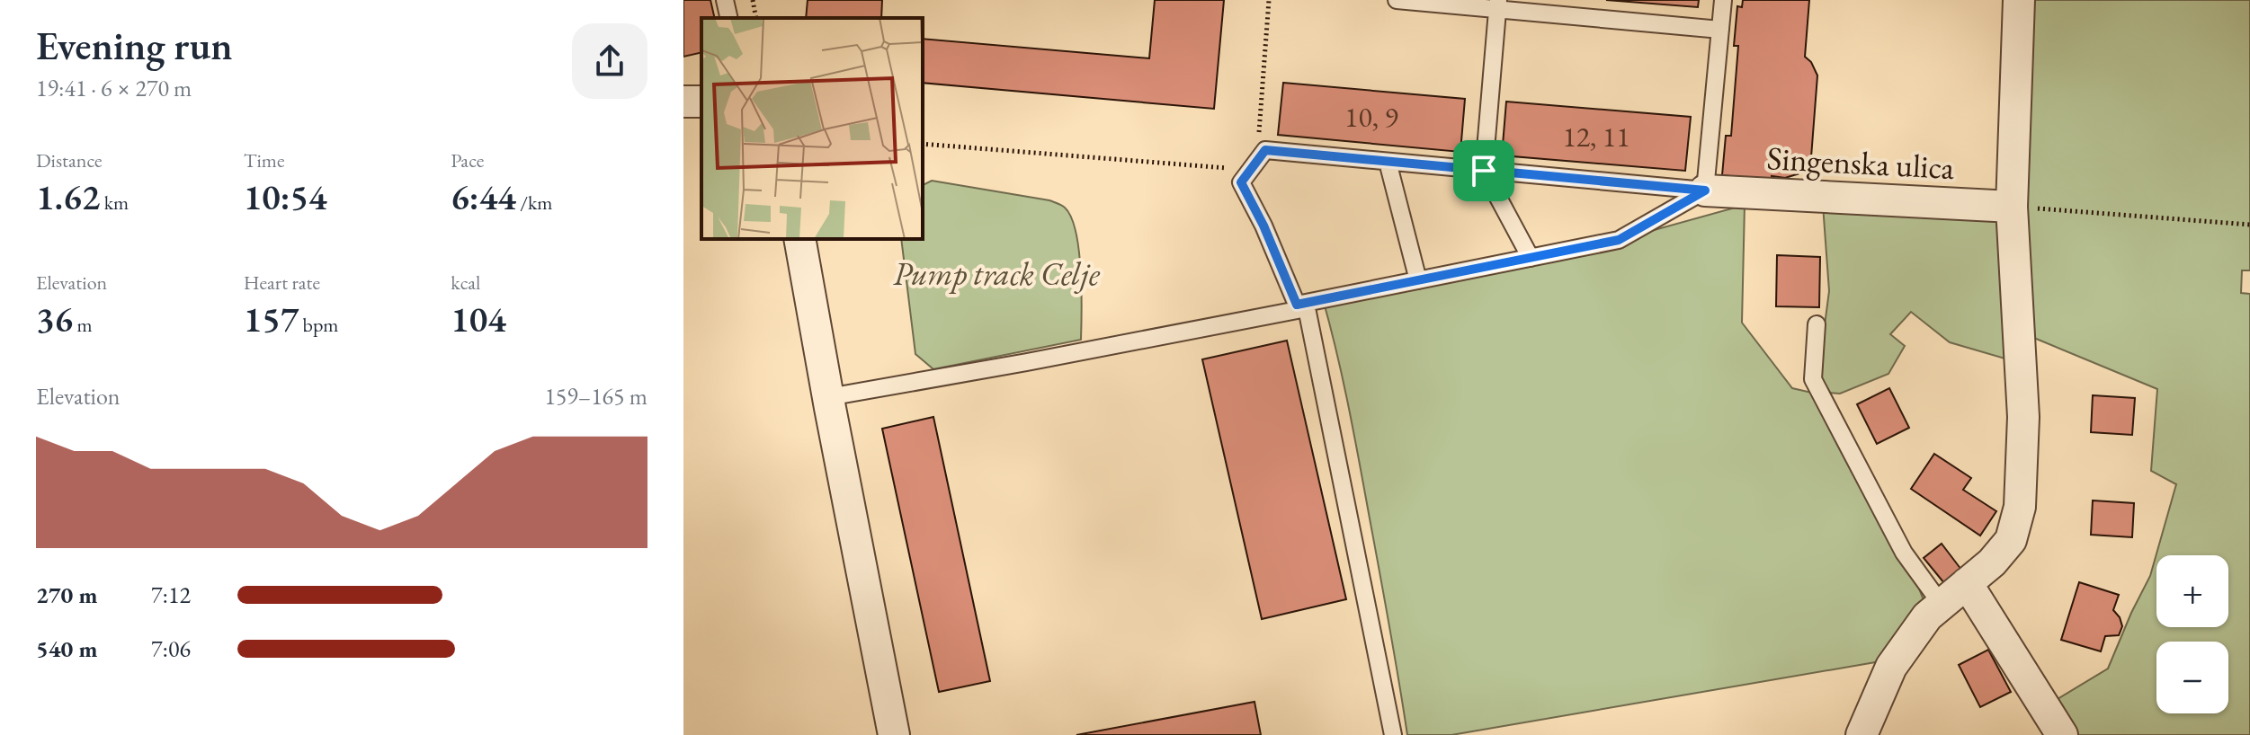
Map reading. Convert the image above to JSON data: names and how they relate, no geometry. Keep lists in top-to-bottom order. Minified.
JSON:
{"streets":{"street":["Singenska ulica"]},"parks":["Pump track Celje"],"house_numbers":["10, 9","12, 11"],"page":{"heading":["Evening run","19:41 · 6 × 270 m"],"stats":[["Distance","1.62 km"],["Time","10:54"],["Pace","6:44 /km"],["Elevation","36 m"],["Heart rate","157 bpm"],["kcal","104"]],"chart":["Elevation","159–165 m"],"map_buttons":["+","−"],"list":[{"name":"270 m","note":"7:12"},{"name":"540 m","note":"7:06"}]}}
